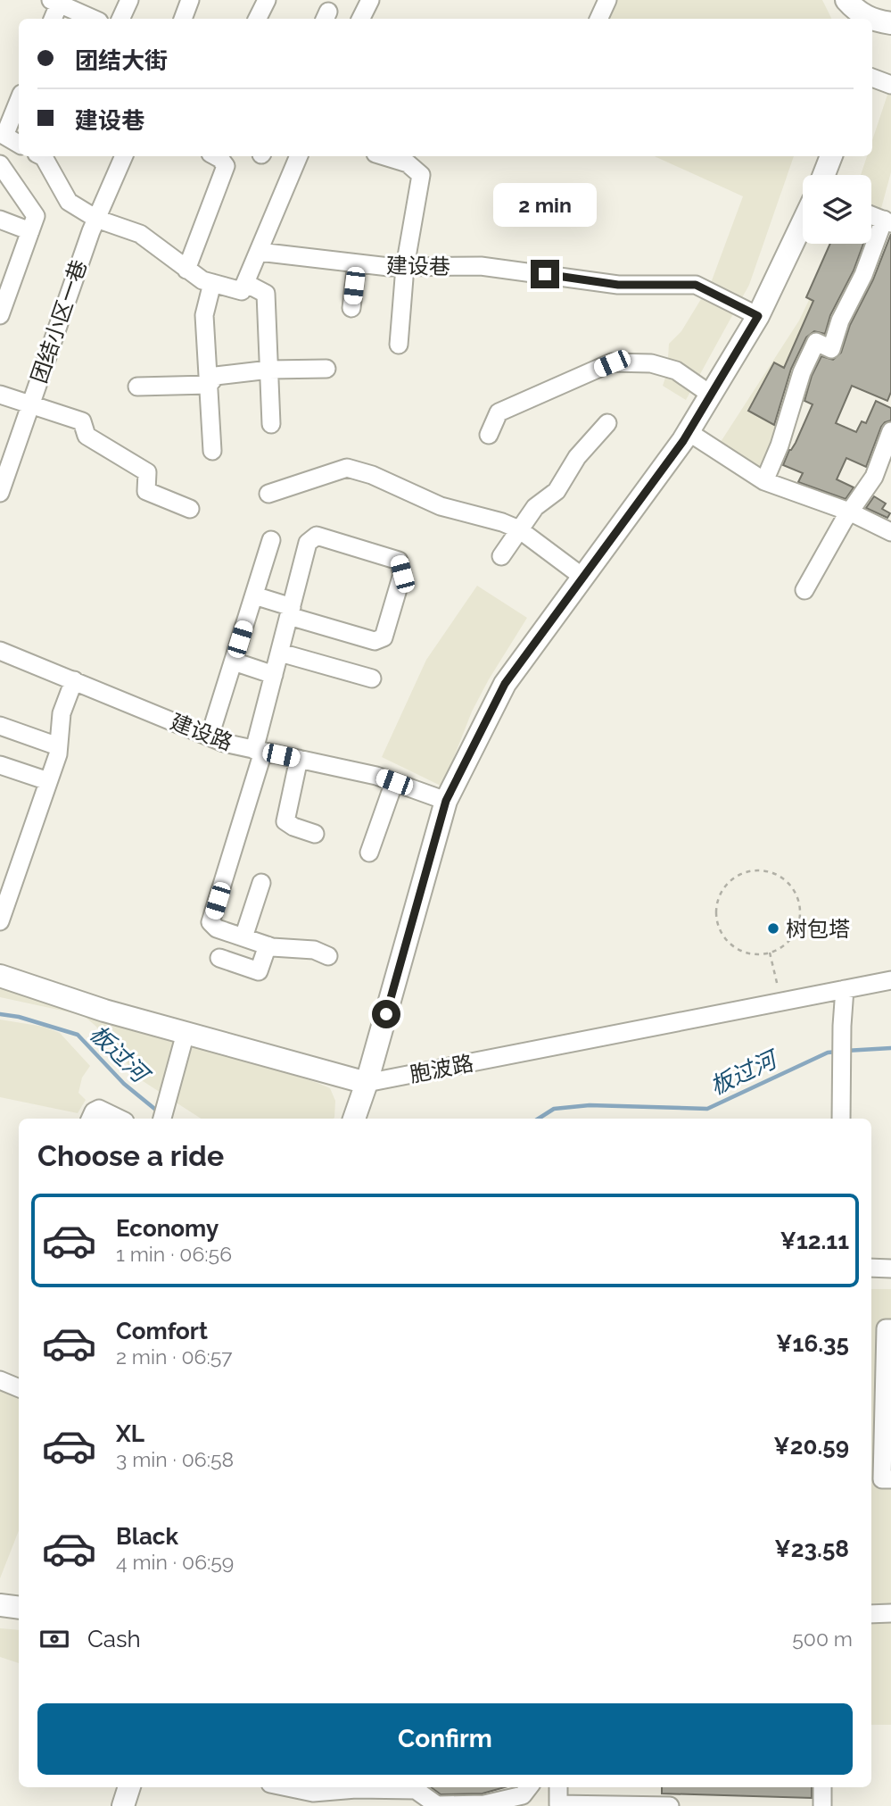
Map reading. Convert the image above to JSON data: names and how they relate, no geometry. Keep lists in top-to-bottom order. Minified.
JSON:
{"streets":{"main road":["胞波路"],"street":["建设巷","团结小区一巷","建设路"]},"water":["板过河"],"places":["树包塔"],"page":{"banner":["团结大街","建设巷"],"bubble":"2 min","heading":"Choose a ride","list":[{"name":"Economy","note":"1 min · 06:56","value":"¥12.11"},{"name":"Comfort","note":"2 min · 06:57","value":"¥16.35"},{"name":"XL","note":"3 min · 06:58","value":"¥20.59"},{"name":"Black","note":"4 min · 06:59","value":"¥23.58"}],"pay":["Cash","500 m"],"buttons":"Confirm"}}
